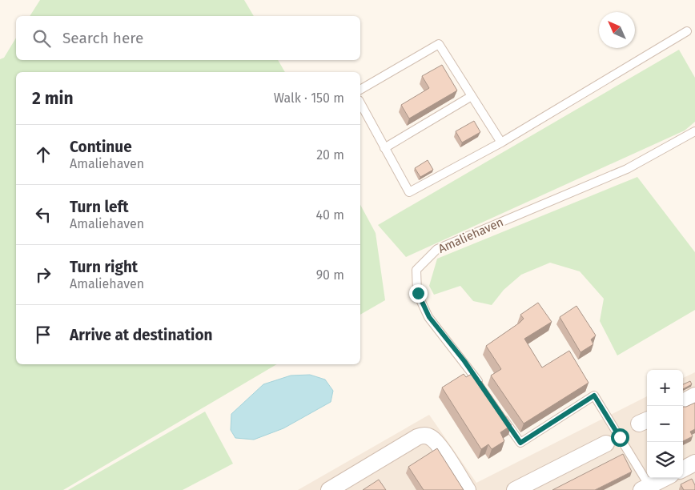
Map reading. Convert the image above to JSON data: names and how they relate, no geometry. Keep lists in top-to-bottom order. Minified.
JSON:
{"streets":{"lane":["Amaliehaven"]},"north":"top left","page":{"search":"Search here","heading":["2 min","Walk · 150 m"],"list":[["Continue","Amaliehaven","20 m"],["Turn left","Amaliehaven","40 m"],["Turn right","Amaliehaven","90 m"],"Arrive at destination"],"map_buttons":["+","−"]}}
